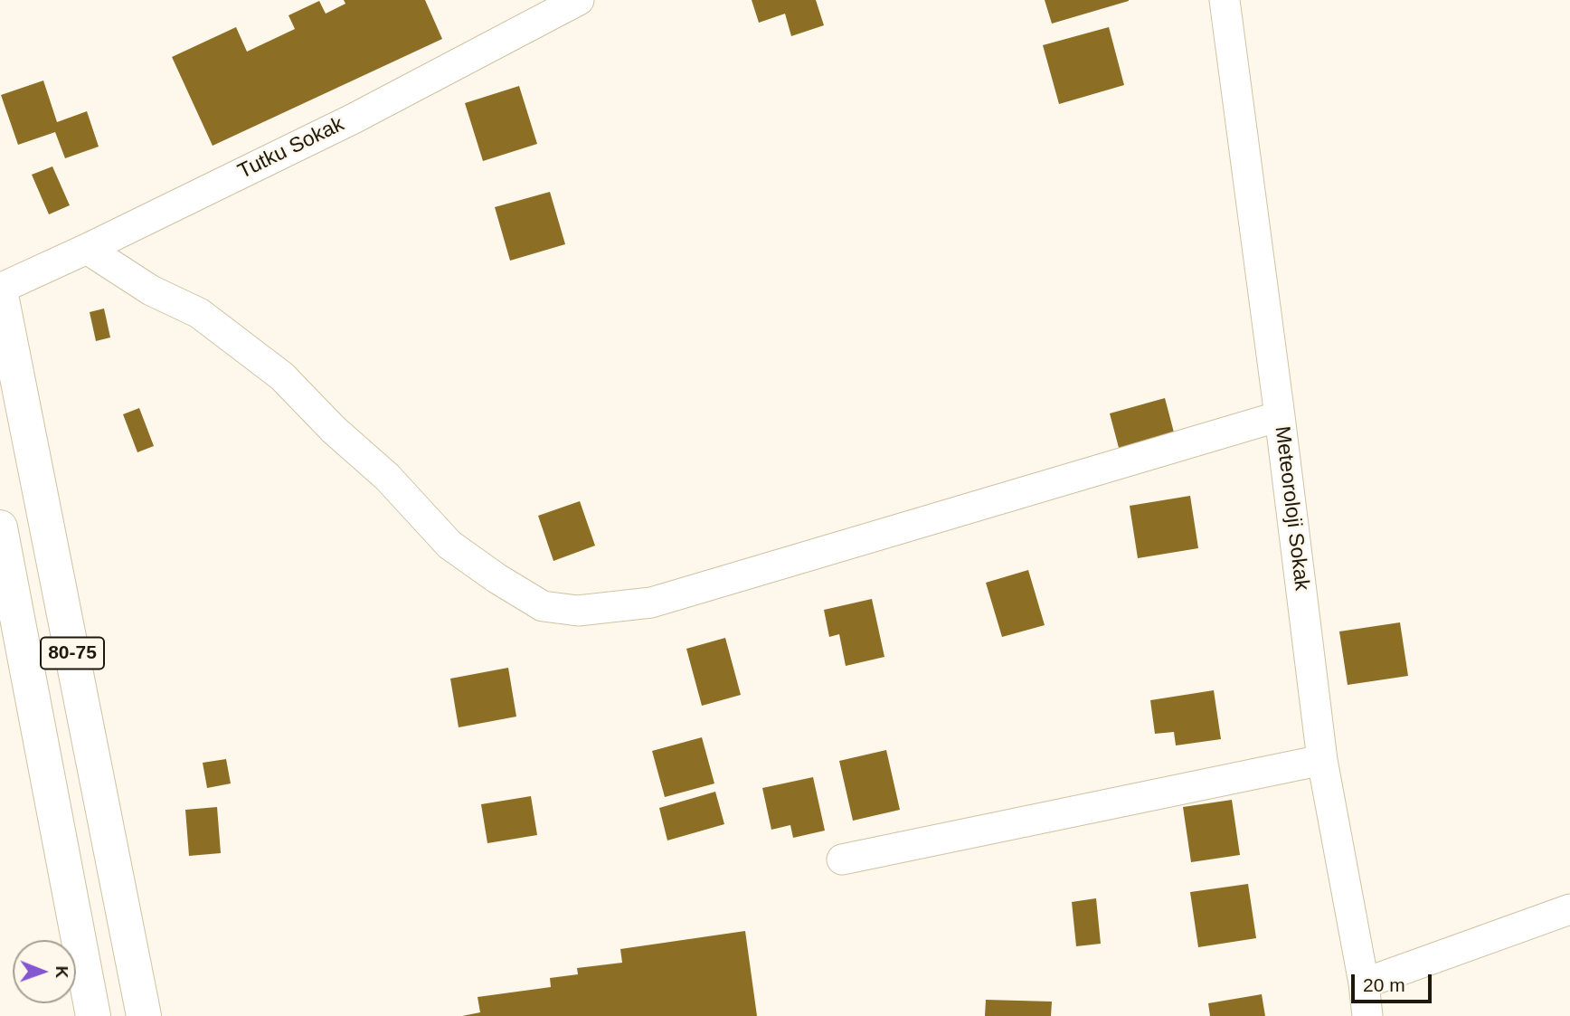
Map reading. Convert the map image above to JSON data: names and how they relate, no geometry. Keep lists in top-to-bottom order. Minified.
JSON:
{"streets":{"highway":["80-75"],"street":["Tutku Sokak","Meteoroloji Sokak"]},"crossings":[["Tutku Sokak","80-75"]],"scale_bar":"20 m","north":"right"}
